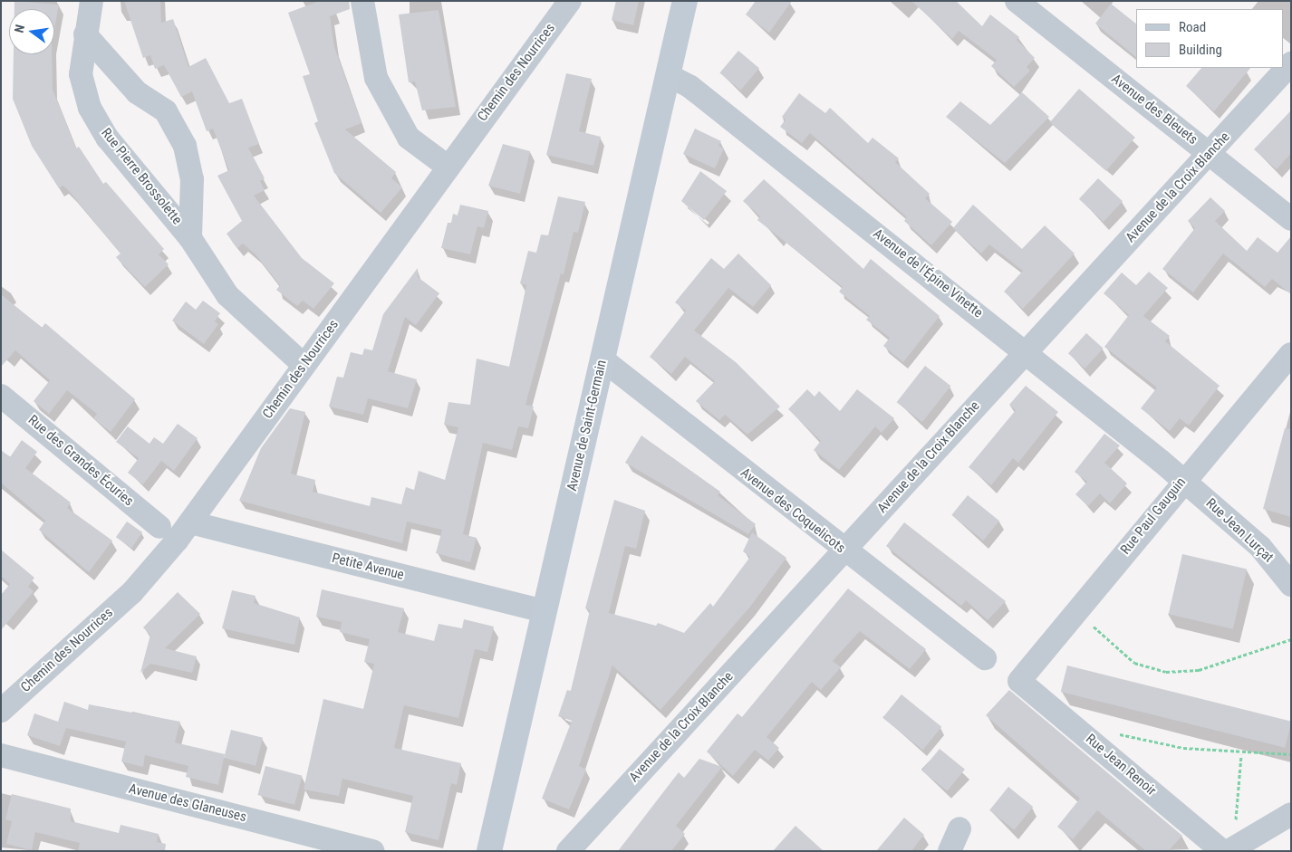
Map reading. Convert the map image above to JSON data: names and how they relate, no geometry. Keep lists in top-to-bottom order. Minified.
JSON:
{"streets":{"street":["Chemin des Nourrices","Avenue des Bleuets","Rue Pierre Brossolette","Avenue de la Croix Blanche","Avenue de l'Épine Vinette","Avenue de Saint-Germain","Rue des Grandes Écuries","Avenue des Coquelicots","Rue Paul Gauguin","Rue Jean Lurçat","Petite Avenue","Rue Jean Renoir","Avenue des Glaneuses"]},"crossings":[["Chemin des Nourrices","Rue Pierre Brossolette"],["Chemin des Nourrices","Petite Avenue"],["Avenue des Bleuets","Avenue de la Croix Blanche"],["Avenue de la Croix Blanche","Avenue de l'Épine Vinette"],["Avenue de la Croix Blanche","Avenue des Coquelicots"],["Avenue de l'Épine Vinette","Avenue de Saint-Germain"],["Avenue de l'Épine Vinette","Rue Paul Gauguin"],["Avenue de l'Épine Vinette","Rue Jean Lurçat"],["Avenue de Saint-Germain","Avenue des Coquelicots"],["Avenue de Saint-Germain","Petite Avenue"],["Rue Paul Gauguin","Rue Jean Lurçat"],["Rue Paul Gauguin","Rue Jean Renoir"]],"legend":["Road","Building"],"north":"left"}
